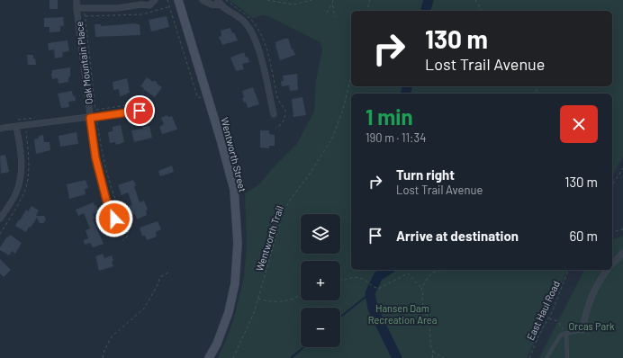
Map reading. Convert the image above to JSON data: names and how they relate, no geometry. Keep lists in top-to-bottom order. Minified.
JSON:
{"streets":{"main road":["Wentworth Street"],"street":["Oak Mountain Place"],"path":["Wentworth Trail","East Haul Road"]},"parks":["Hansen Dam Recreation Area","Orcas Park"],"page":{"turn":["130 m","Lost Trail Avenue"],"heading":["1 min","190 m · 11:34"],"list":[{"name":"Turn right","note":"Lost Trail Avenue","value":"130 m"},{"name":"Arrive at destination","value":"60 m"}],"map_buttons":["+","−"]}}
